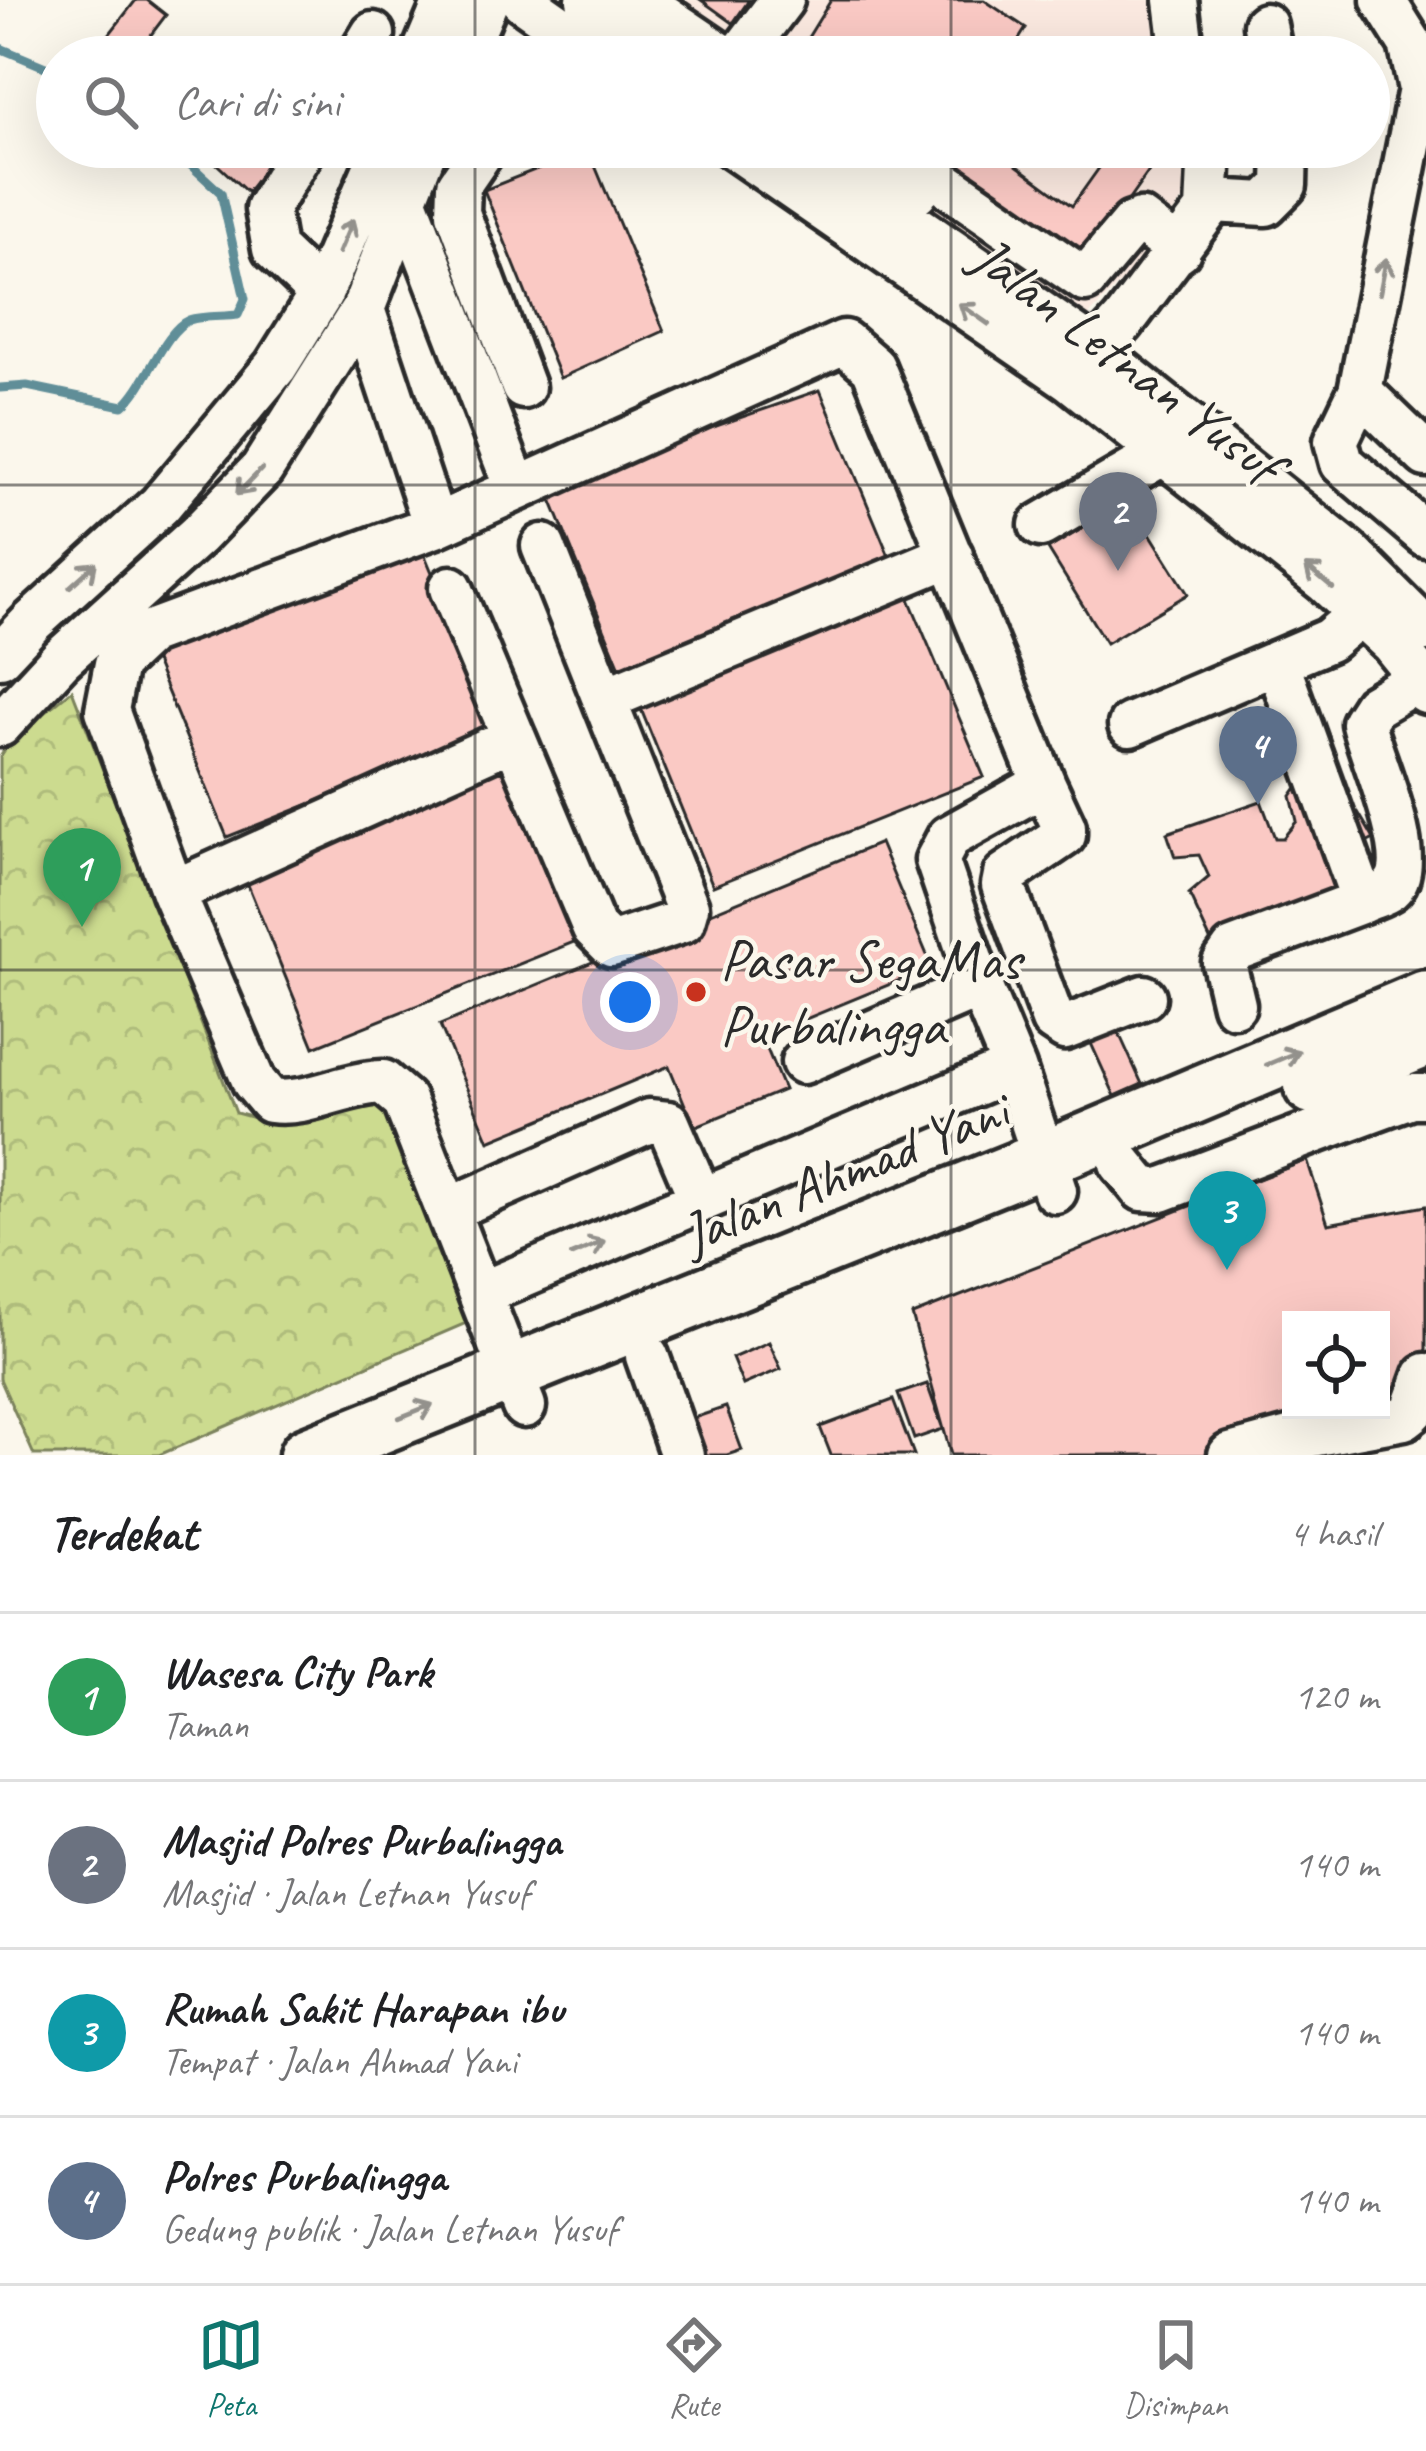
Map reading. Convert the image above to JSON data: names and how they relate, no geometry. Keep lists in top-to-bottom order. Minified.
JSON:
{"streets":{"main road":["Jalan Ahmad Yani"],"street":["Jalan Letnan Yusuf"]},"places":["Pasar SegaMas Purbalingga"],"page":{"search":"Cari di sini","pins":["2","4","1","3"],"heading":["Terdekat","4 hasil"],"list":[{"mark":"1","name":"Wasesa City Park","note":"Taman","value":"120 m"},{"mark":"2","name":"Masjid Polres Purbalingga","note":"Masjid · Jalan Letnan Yusuf","value":"140 m"},{"mark":"3","name":"Rumah Sakit Harapan ibu","note":"Tempat · Jalan Ahmad Yani","value":"140 m"},{"mark":"4","name":"Polres Purbalingga","note":"Gedung publik · Jalan Letnan Yusuf","value":"140 m"}],"nav":["Peta","Rute","Disimpan"]}}
